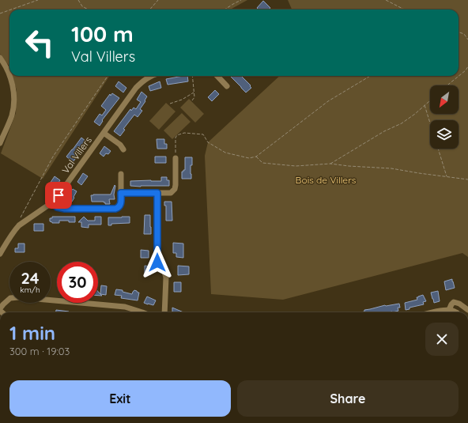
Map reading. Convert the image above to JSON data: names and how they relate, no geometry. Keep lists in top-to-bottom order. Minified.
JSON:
{"streets":{"street":["Val Villers"]},"parks":["Bois de Villers"],"north":"bottom left","page":{"turn":["100 m","Val Villers"],"speed":"24 km/h","limit":"30","heading":["1 min","300 m · 19:03"],"buttons":["Exit","Share"]}}
